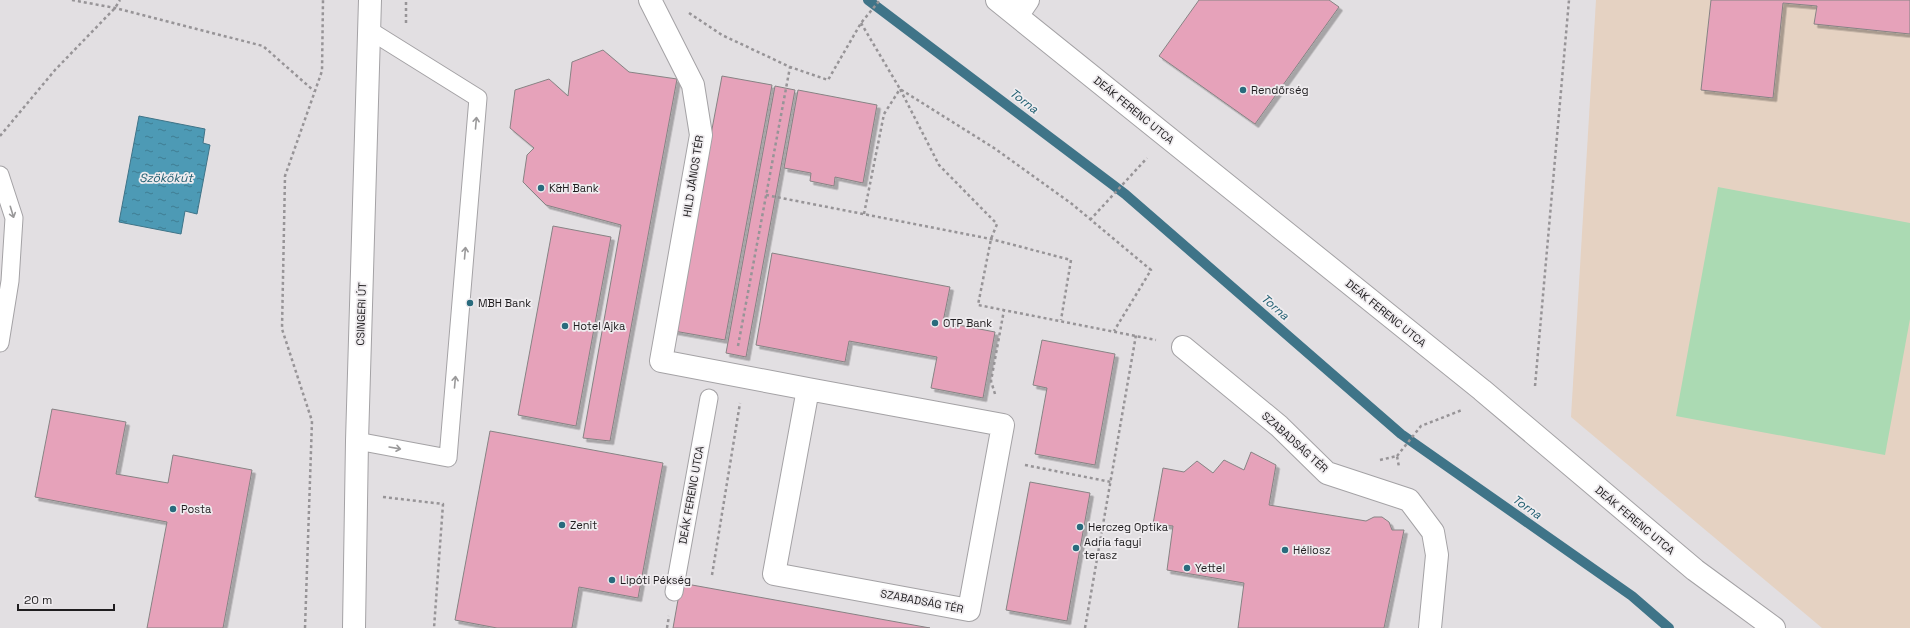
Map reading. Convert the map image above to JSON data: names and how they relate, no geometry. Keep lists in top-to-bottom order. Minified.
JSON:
{"streets":{"street":["DEÁK FERENC UTCA","HILD JÁNOS TÉR","CSINGERI ÚT","SZABADSÁG TÉR"]},"water":["Torna","Szökőkút"],"places":["Rendőrség","K&H Bank","MBH Bank","OTP Bank","Hotel Ajka","Posta","Zenit","Herczeg Optika","Adria fagyi terasz","Héliosz","Yettel","Lipóti Pékség"],"scale_bar":"20 m"}
